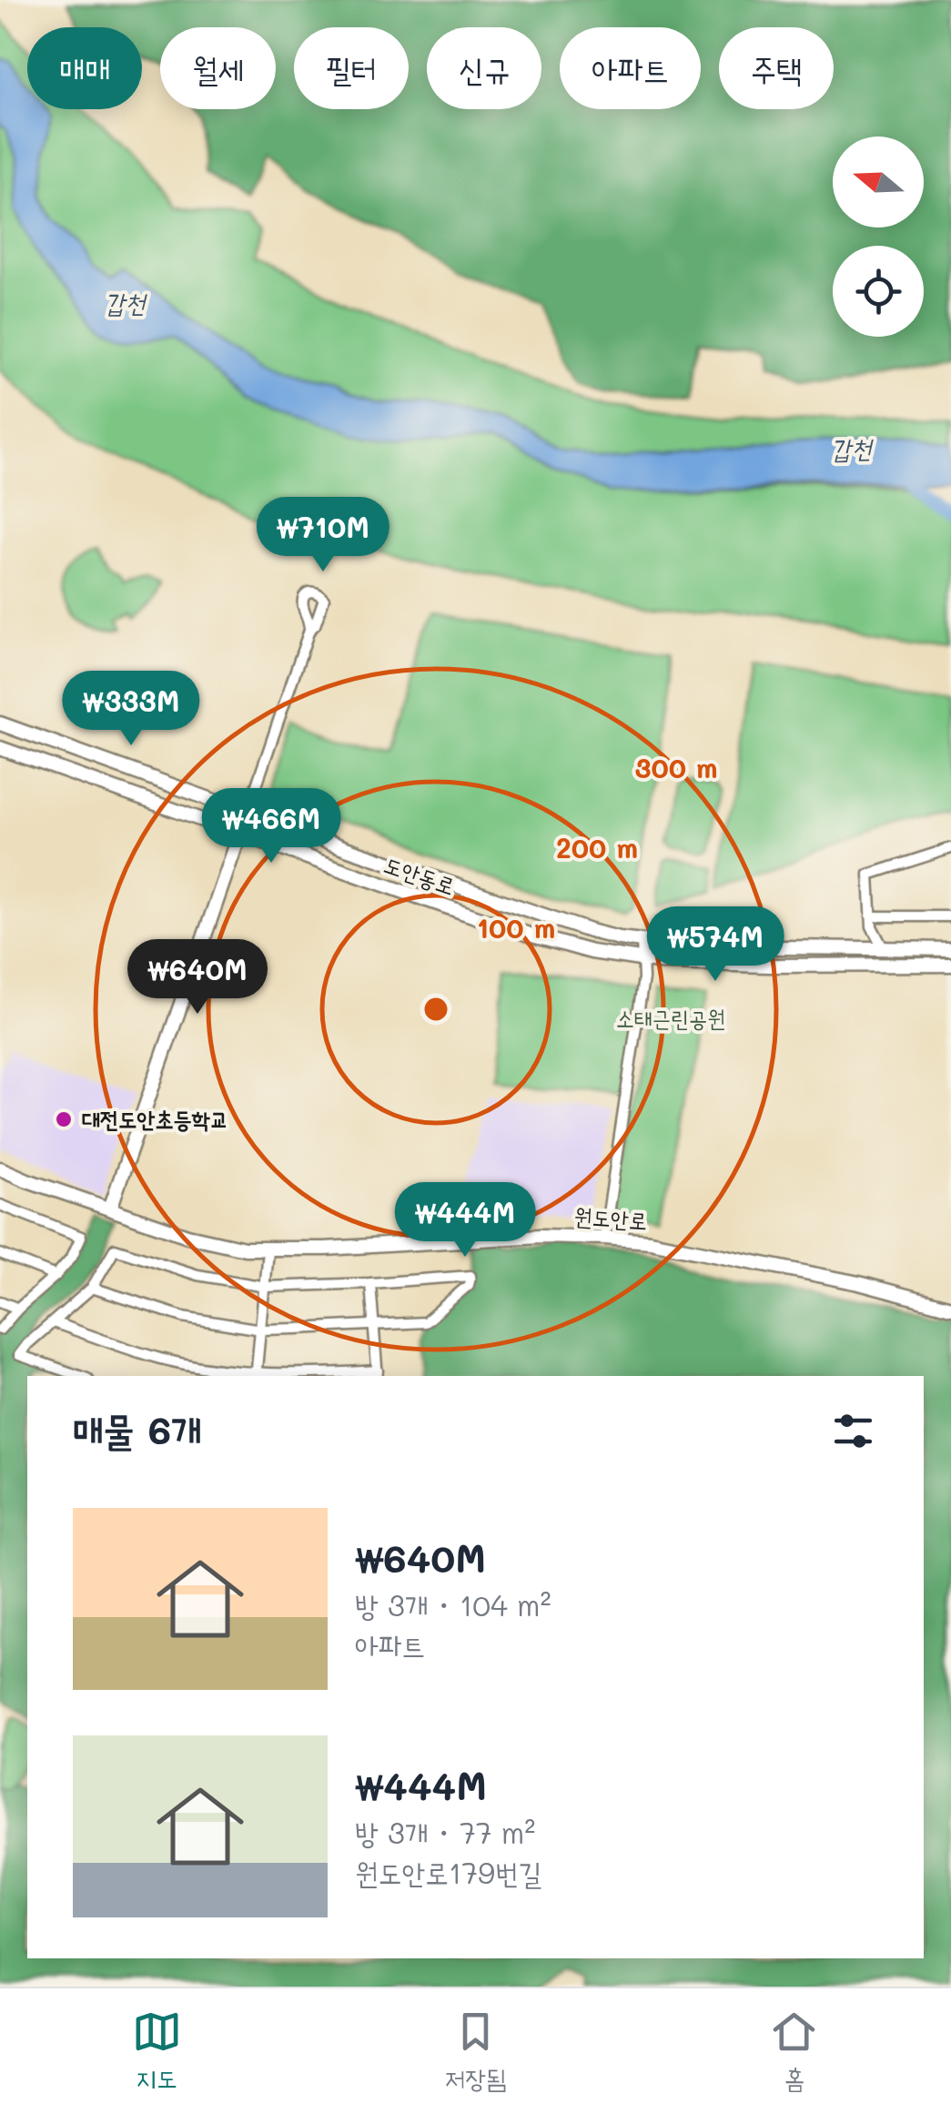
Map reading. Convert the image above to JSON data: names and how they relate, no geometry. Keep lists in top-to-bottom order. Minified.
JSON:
{"streets":{"main road":["도안동로","원도안로"]},"water":["갑천"],"parks":["소태근린공원"],"places":["대전도안초등학교"],"north":"left","page":{"chip":["매매","월세","필터","신규","아파트","주택"],"price":["₩710M","₩333M","₩466M","₩574M","₩640M","₩444M"],"heading":"매물 6개","list":[{"name":"₩640M","note":"방 3개 · 104 m² · 아파트"},{"name":"₩444M","note":"방 3개 · 77 m² · 원도안로179번길"}],"tabs":["지도","저장됨","홈"]},"rings":["300 m","200 m","100 m"]}
